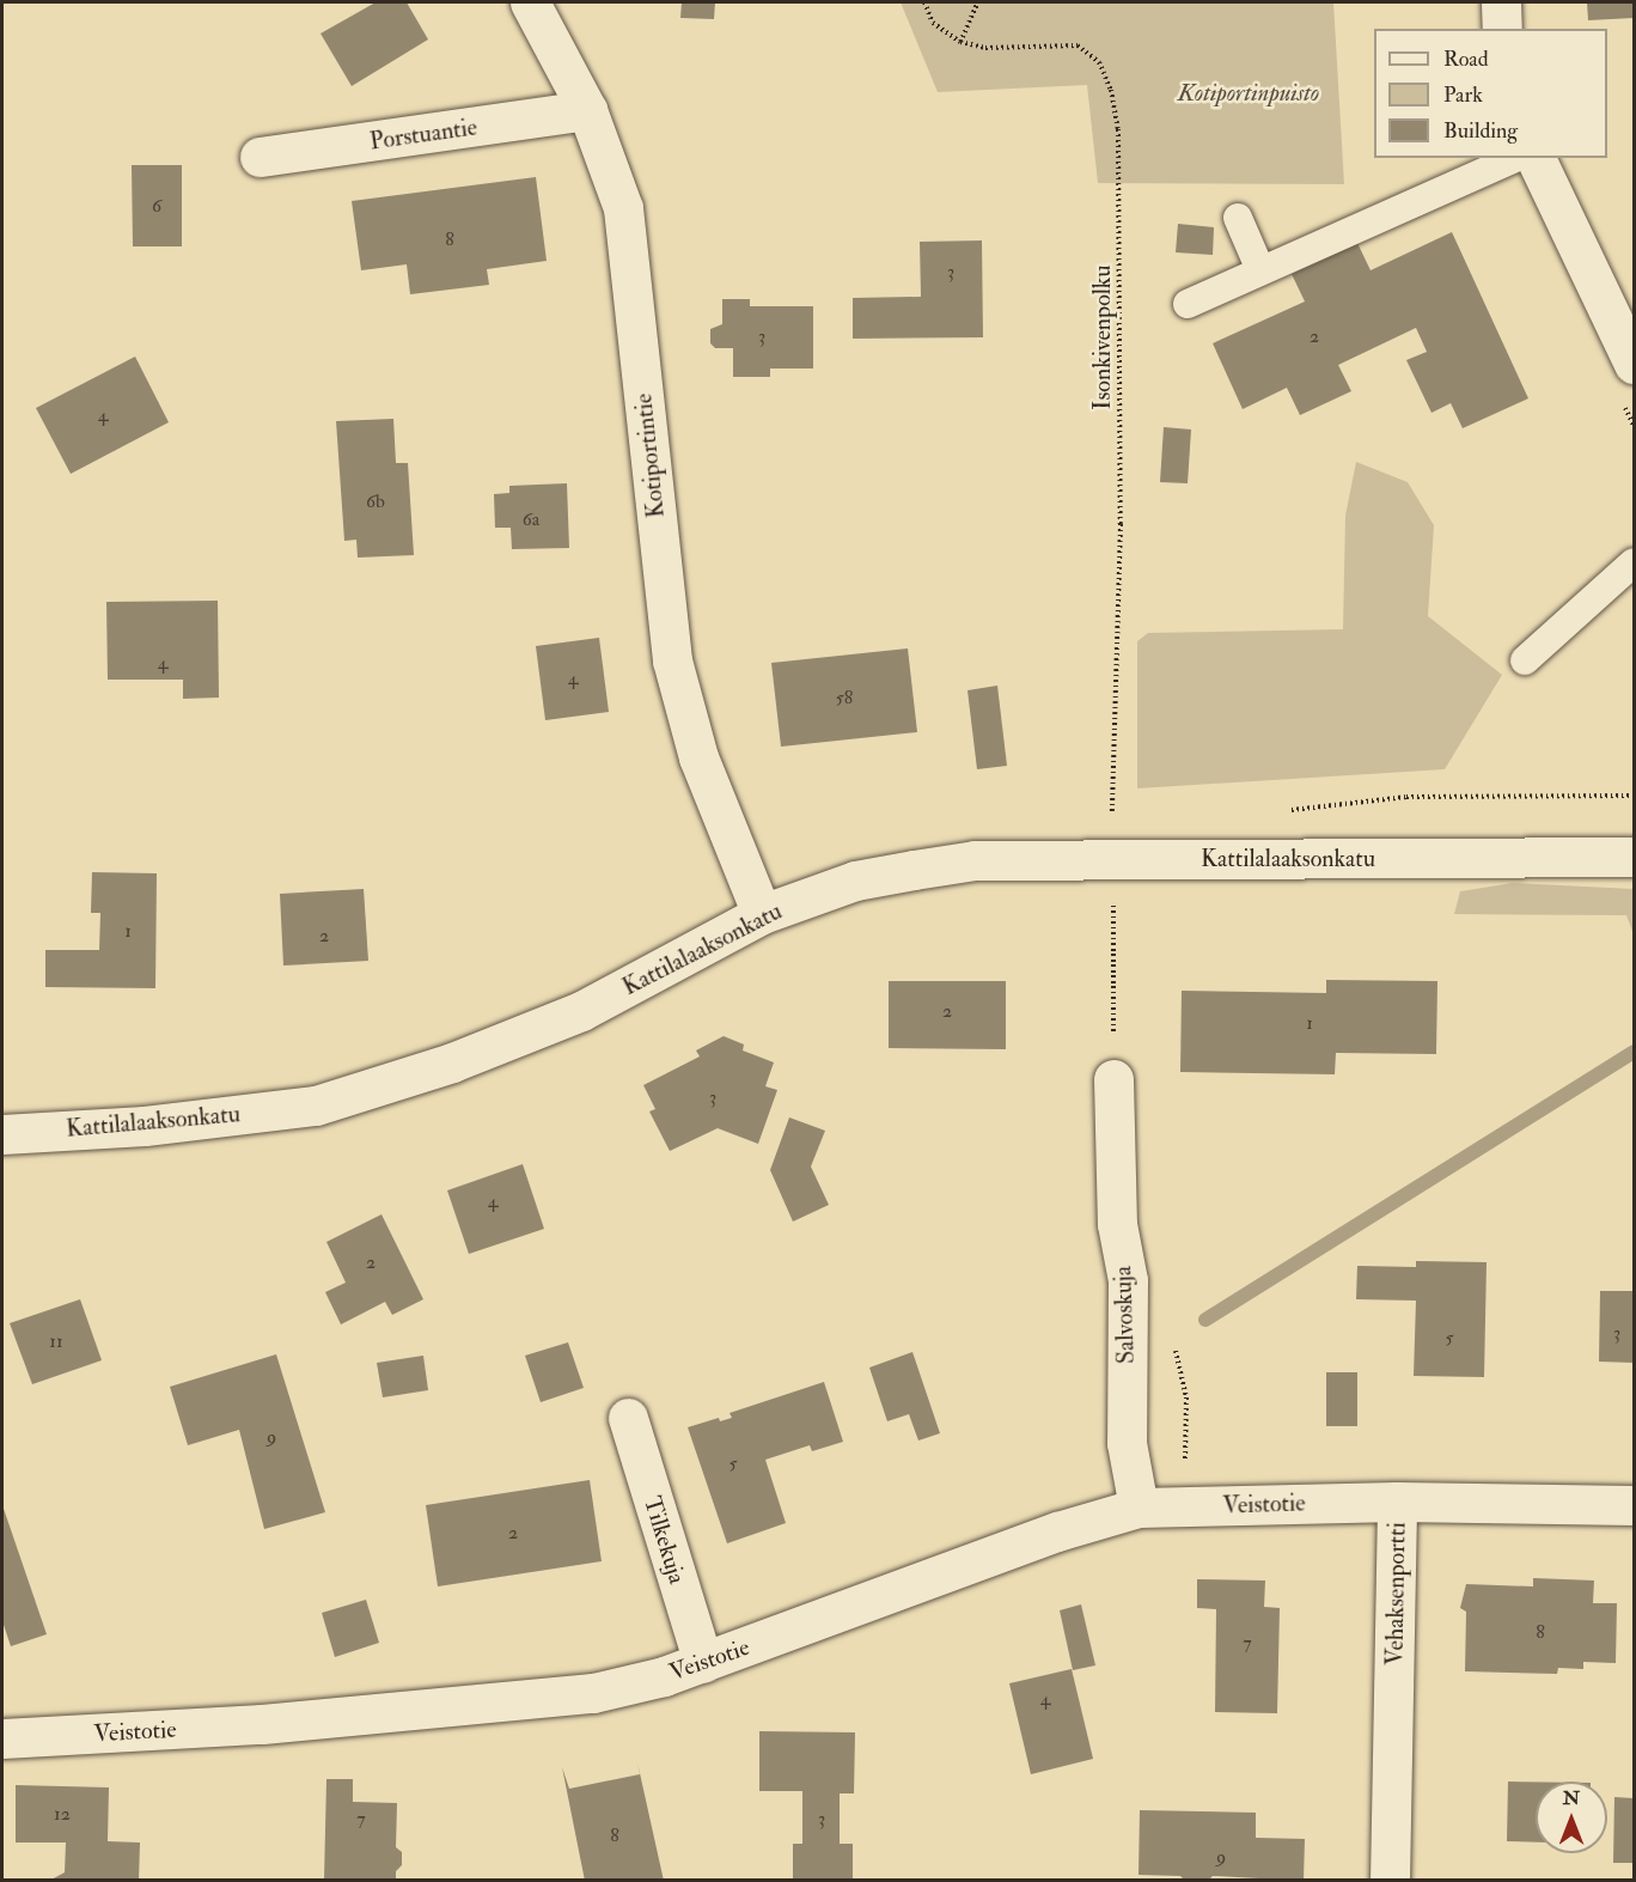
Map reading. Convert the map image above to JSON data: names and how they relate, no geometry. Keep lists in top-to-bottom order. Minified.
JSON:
{"streets":{"street":["Porstuantie","Kotiportintie","Kattilalaaksonkatu","Salvoskuja","Veistotie","Tilkekuja","Vehaksenportti"],"path":["Isonkivenpolku"]},"crossings":[["Porstuantie","Kotiportintie"],["Kotiportintie","Kattilalaaksonkatu"],["Salvoskuja","Veistotie"],["Veistotie","Tilkekuja"],["Veistotie","Vehaksenportti"]],"parks":["Kotiportinpuisto"],"house_numbers":["6","8","3","3","2","4","6b","6a","4","4","58","1","2","2","1","3","4","2","3","5","11","9","5","2","8","7","4","12","7","3","8","9"],"legend":["Road","Park","Building"],"north":"top"}
